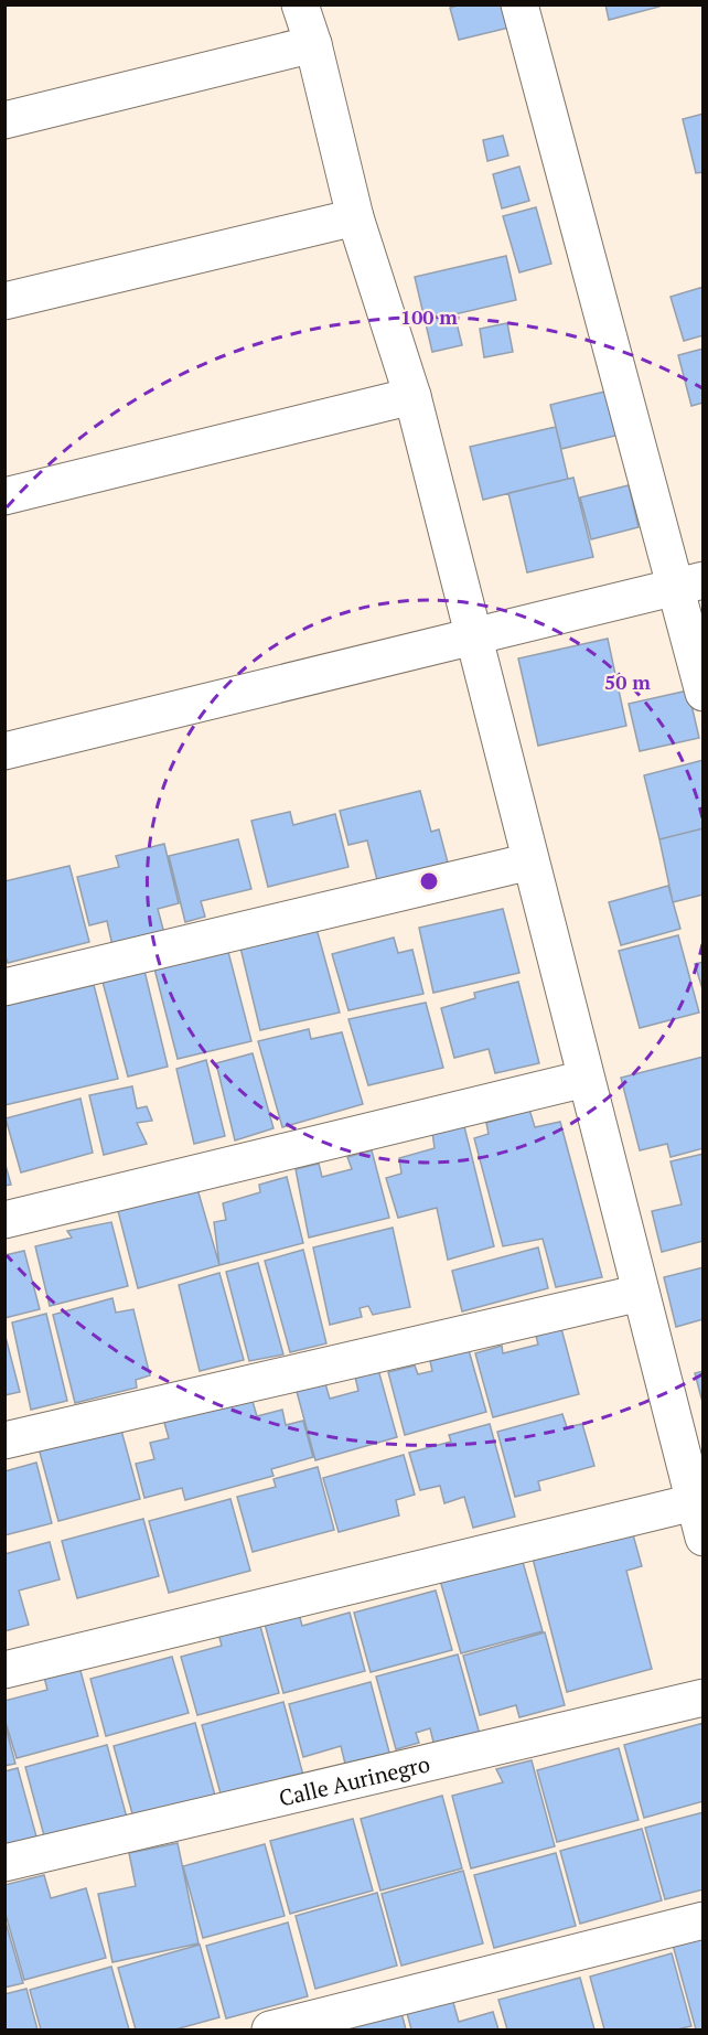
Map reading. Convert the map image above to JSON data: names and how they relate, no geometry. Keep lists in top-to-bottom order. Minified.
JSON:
{"streets":{"street":["Calle Aurinegro"]},"rings":["100 m","50 m"]}
